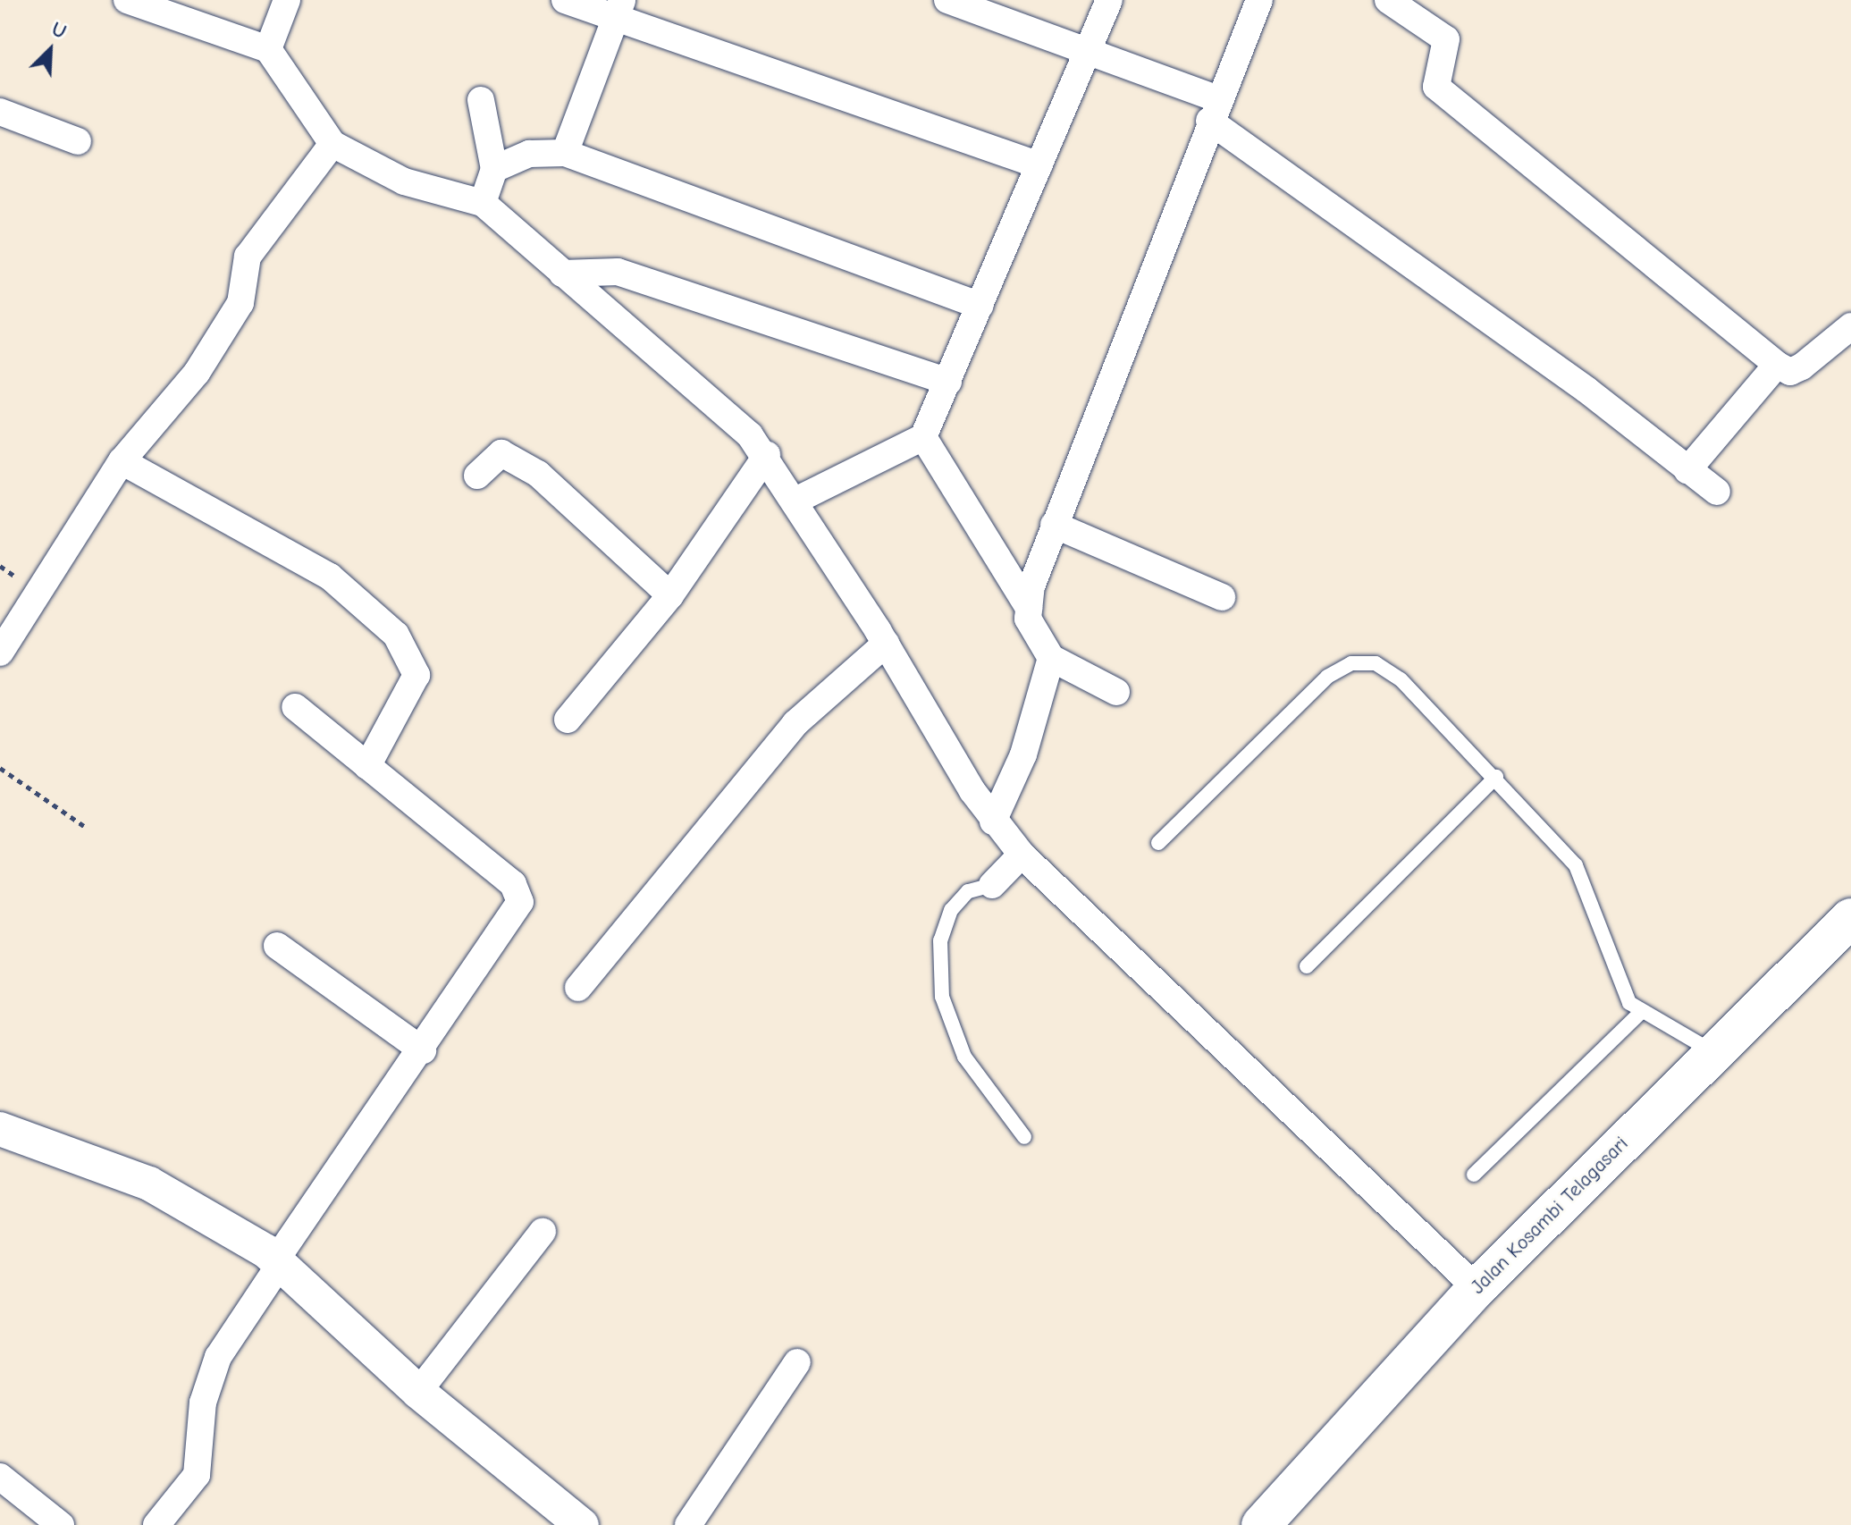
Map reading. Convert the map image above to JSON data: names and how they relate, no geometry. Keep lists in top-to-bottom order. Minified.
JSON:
{"streets":{"main road":["Jalan Kosambi Telagasari"]},"north":"top right"}
